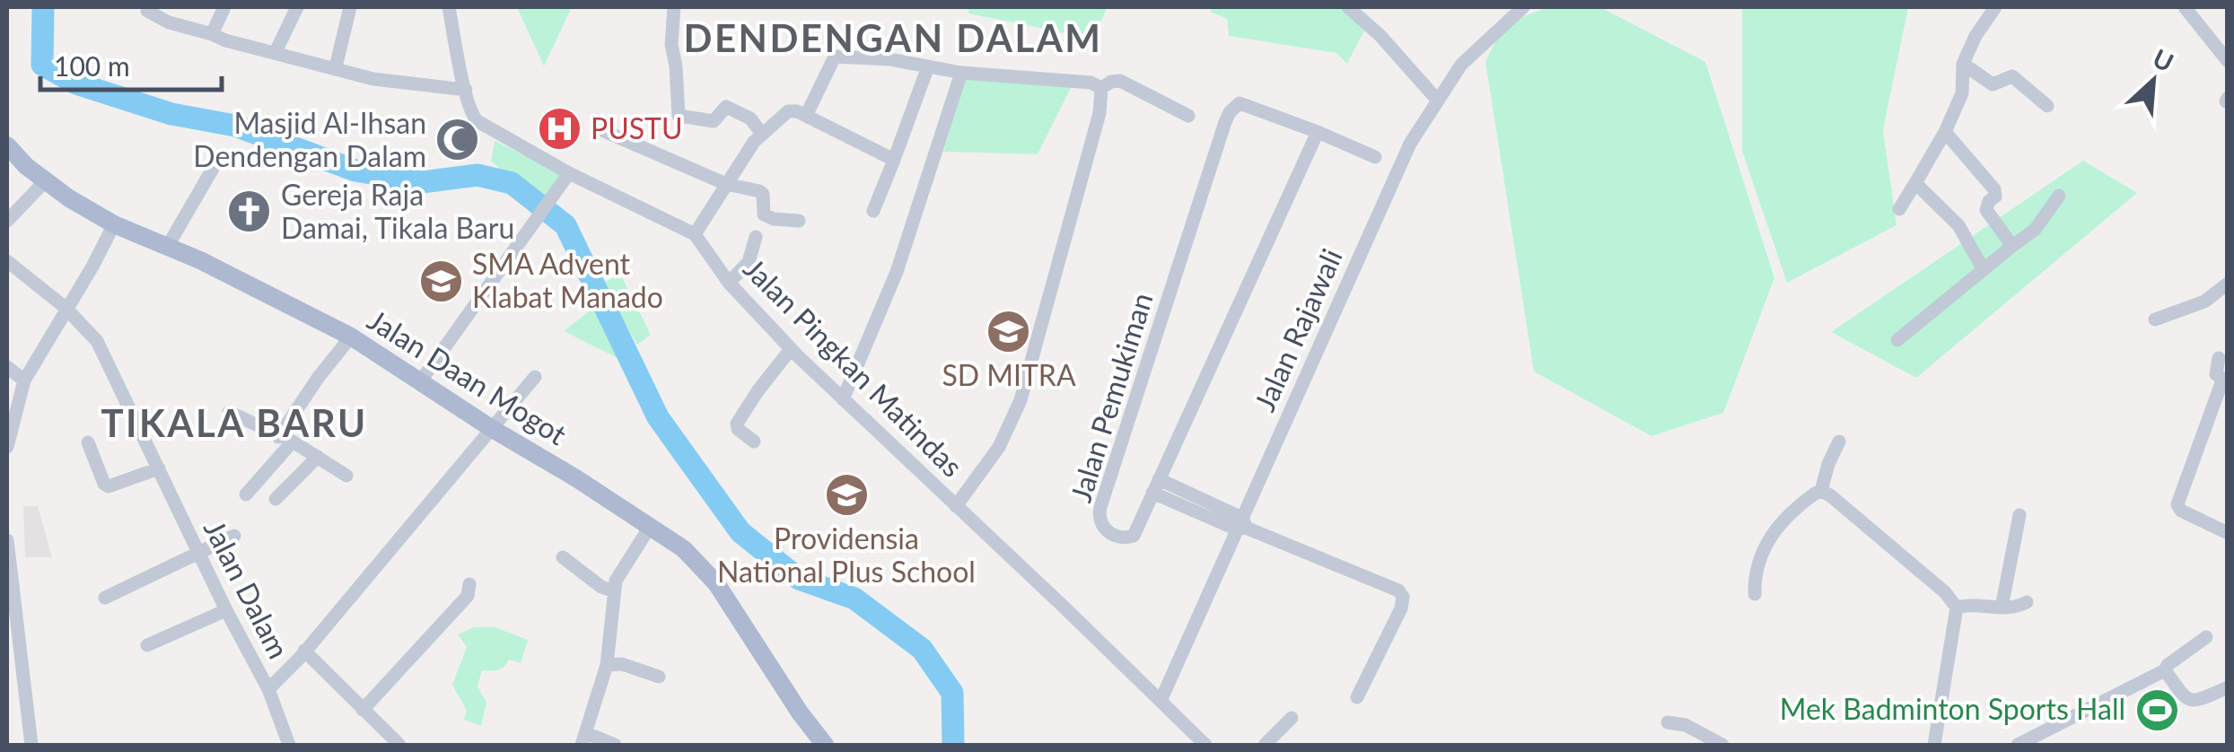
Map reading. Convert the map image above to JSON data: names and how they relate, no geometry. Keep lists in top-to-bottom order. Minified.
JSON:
{"streets":{"main road":["Jalan Daan Mogot"],"street":["Jalan Rajawali","Jalan Pingkan Matindas","Jalan Pemukiman","Jalan Dalam"]},"crossings":[["Jalan Rajawali","Jalan Pingkan Matindas"],["Jalan Daan Mogot","Jalan Dalam"]],"districts":["DENDENGAN DALAM","TIKALA BARU"],"places":{"hospital":["PUSTU"],"mosque":["Masjid Al-Ihsan Dendengan Dalam"],"church":["Gereja Raja Damai, Tikala Baru"],"school or university":["SMA Advent Klabat Manado","SD MITRA","Providensia National Plus School"],"sports":["Mek Badminton Sports Hall"]},"scale_bar":"100 m","north":"top right"}
